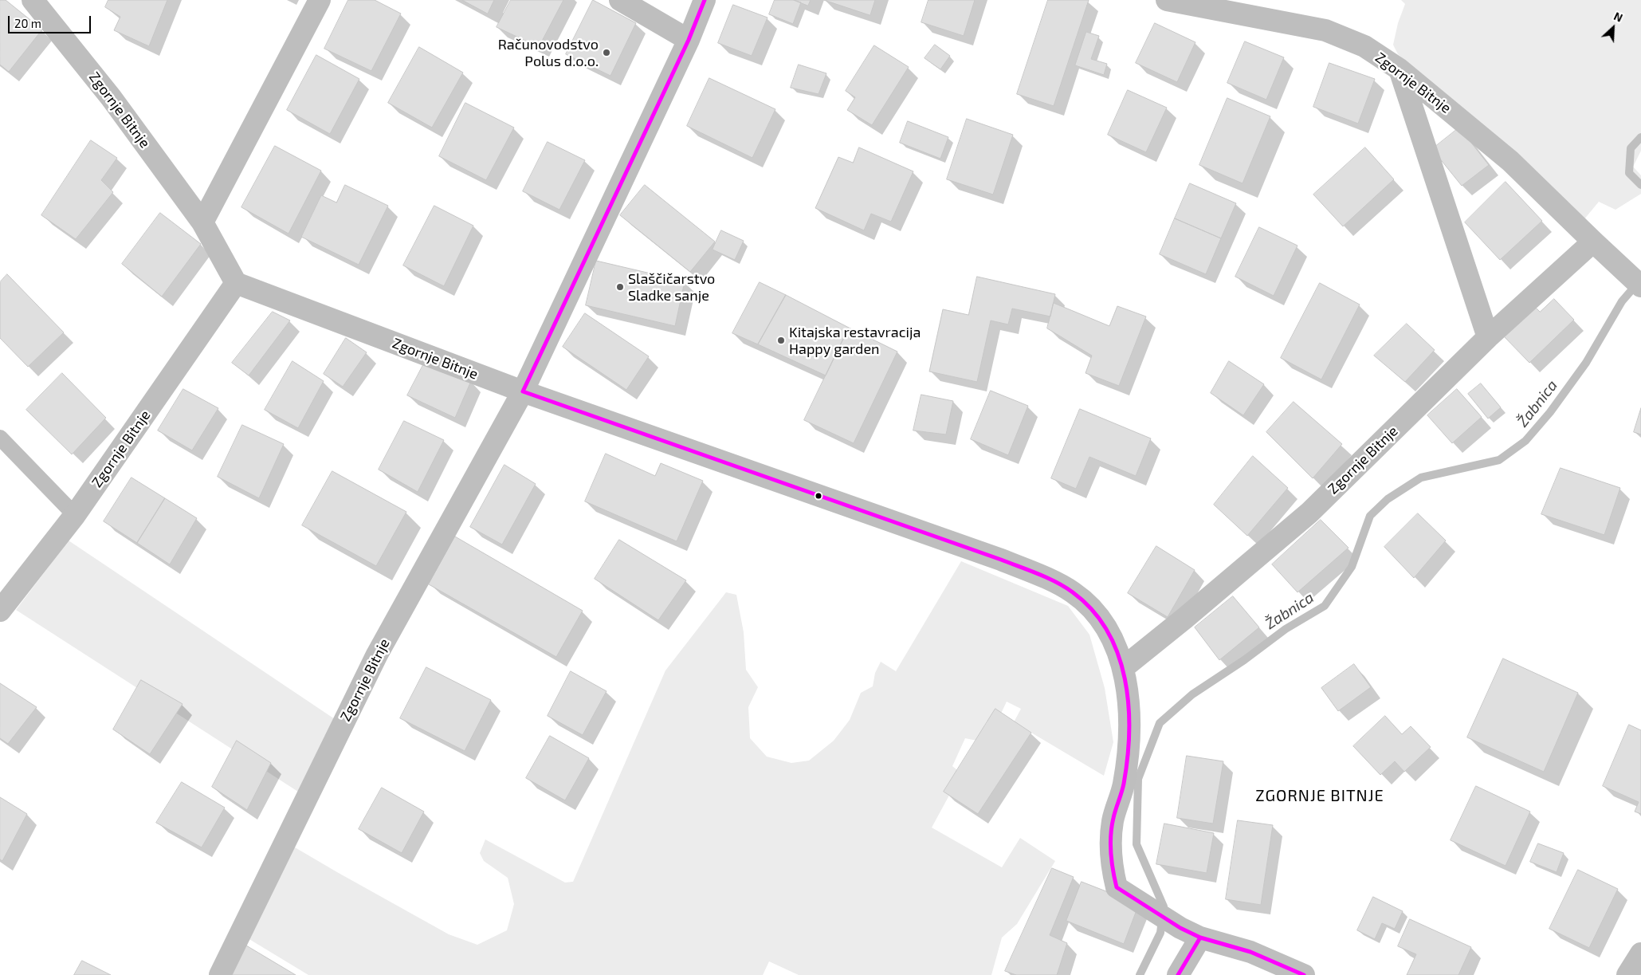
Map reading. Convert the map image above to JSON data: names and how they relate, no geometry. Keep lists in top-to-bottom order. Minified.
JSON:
{"streets":{"street":["Zgornje Bitnje"]},"districts":["ZGORNJE BITNJE"],"water":["Žabnica"],"places":["Računovodstvo Polus d.o.o.","Slaščičarstvo Sladke sanje","Kitajska restavracija Happy garden"],"scale_bar":"20 m","north":"top right"}
